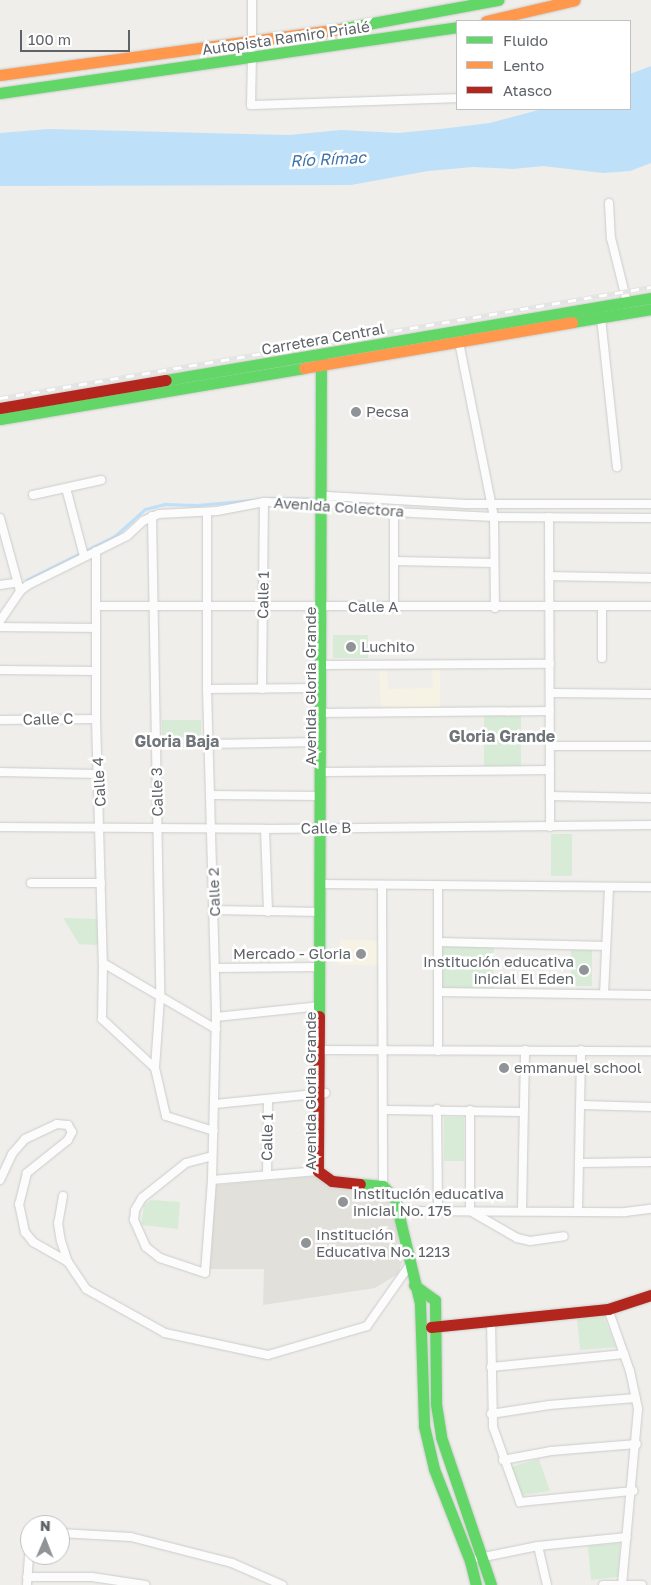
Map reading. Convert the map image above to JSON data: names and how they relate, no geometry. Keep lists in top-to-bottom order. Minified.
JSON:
{"streets":{"main road":["Autopista Ramiro Prialé","Carretera Central","Avenida Gloria Grande"],"street":["Avenida Colectora","Calle 1","Calle A","Calle C","Calle 4","Calle 3","Calle B","Calle 2"]},"crossings":[["Carretera Central","Avenida Gloria Grande"],["Avenida Colectora","Calle 1"],["Avenida Colectora","Avenida Gloria Grande"],["Avenida Colectora","Calle 3"],["Avenida Colectora","Calle 2"],["Calle 1","Calle A"],["Calle A","Avenida Gloria Grande"],["Calle A","Calle 4"],["Calle A","Calle 3"],["Calle A","Calle 2"],["Avenida Gloria Grande","Calle B"],["Calle C","Calle 4"],["Calle 4","Calle 3"],["Calle 4","Calle B"],["Calle 3","Calle B"],["Calle 3","Calle 2"],["Calle B","Calle 2"]],"districts":["Gloria Grande","Gloria Baja"],"water":["Río Rímac"],"places":["Pecsa","Luchito","Mercado - Gloria","Institución educativa inicial El Eden","emmanuel school","Institución educativa inicial No. 175","Institución Educativa No. 1213"],"legend":["Fluido","Lento","Atasco"],"scale_bar":"100 m","north":"top"}
